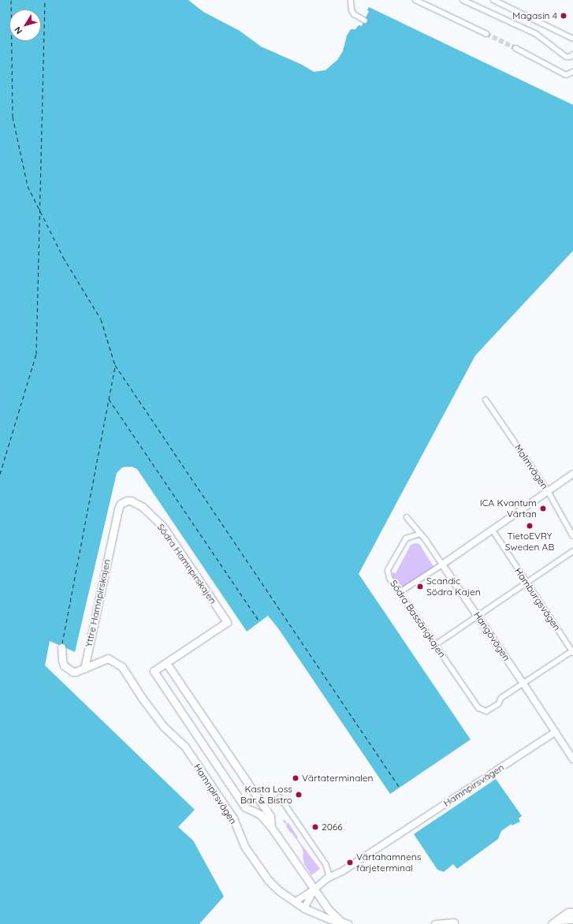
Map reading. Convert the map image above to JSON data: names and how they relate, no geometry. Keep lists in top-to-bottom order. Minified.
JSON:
{"streets":{"main road":["Södra Hamnpirskajen","Yttre Hamnpirskajen","Hamnpirsvägen"],"street":["Malmvägen","Hamburgsvägen","Södra Bassängkajen","Hangövägen"]},"crossings":[["Södra Hamnpirskajen","Yttre Hamnpirskajen"],["Södra Hamnpirskajen","Hamnpirsvägen"],["Yttre Hamnpirskajen","Hamnpirsvägen"],["Södra Bassängkajen","Hangövägen"],["Hangövägen","Hamnpirsvägen"]],"places":["Magasin 4","ICA Kvantum Värtan","TietoEVRY Sweden AB","Scandic Södra Kajen","Värtaterminalen","Kasta Loss Bar & Bistro","2066","Värtahamnens färjeterminal"],"north":"bottom left"}
